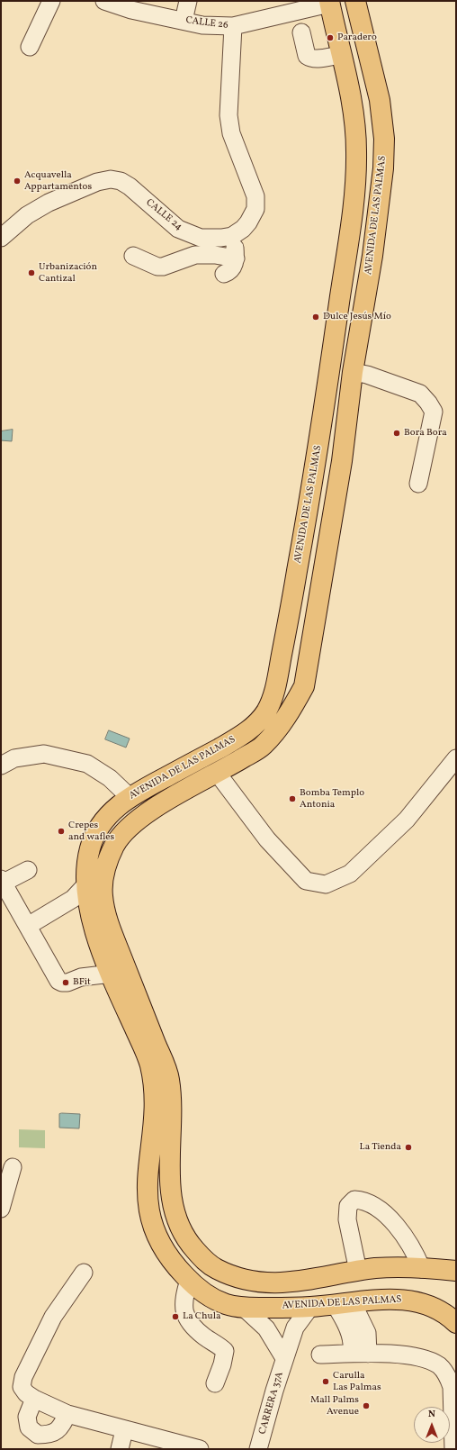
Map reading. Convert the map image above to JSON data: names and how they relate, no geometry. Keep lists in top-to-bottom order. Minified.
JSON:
{"streets":{"main road":["AVENIDA DE LAS PALMAS"],"street":["CALLE 26","CALLE 24","CARRERA 37A"]},"crossings":[["CALLE 26","AVENIDA DE LAS PALMAS"],["AVENIDA DE LAS PALMAS","CARRERA 37A"]],"places":["Paradero","Acquavella Appartamentos","Urbanización Cantizal","Dulce Jesús Mío","Bora Bora","Bomba Templo Antonia","Crepes and wafles","BFit","La Tienda","La Chula","Carulla Las Palmas","Mall Palms Avenue"],"north":"top"}
